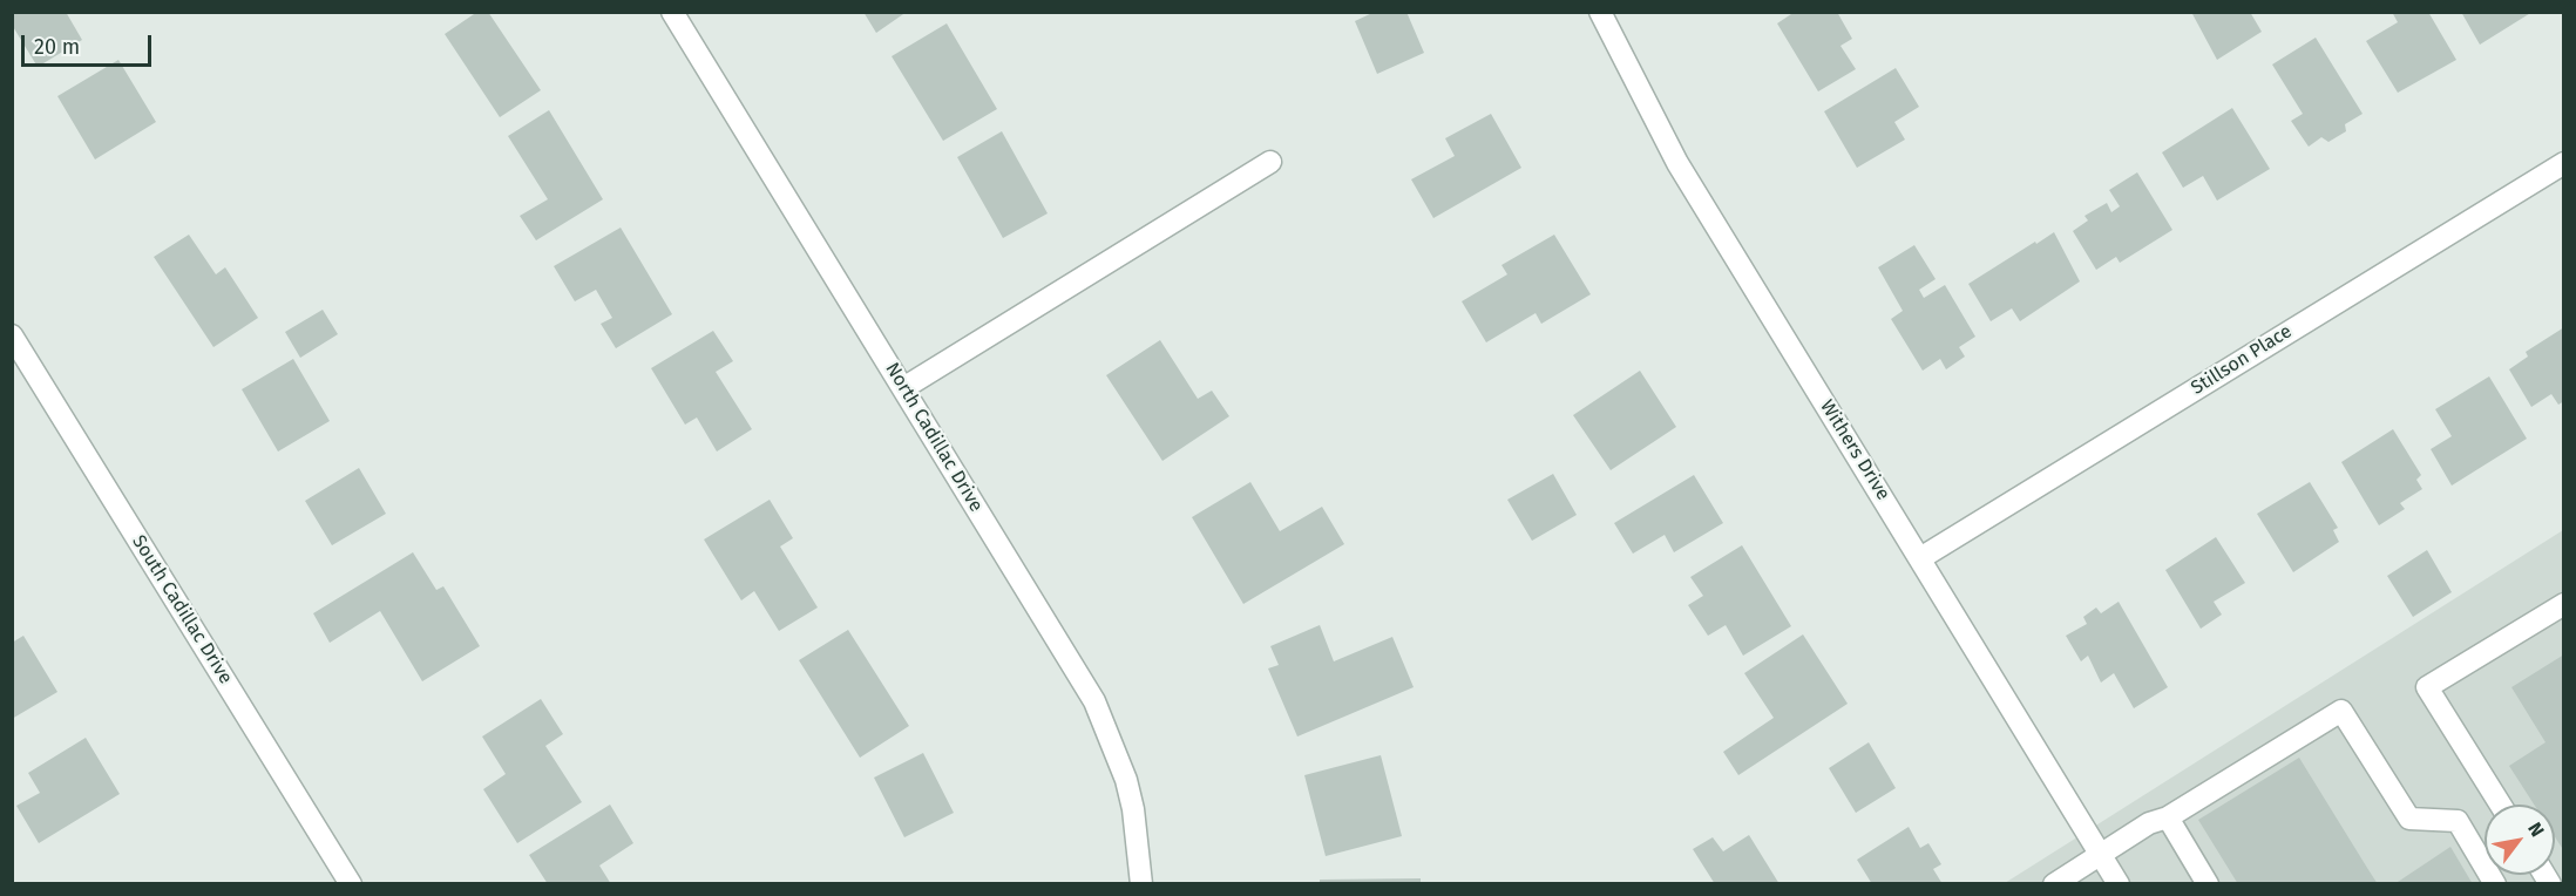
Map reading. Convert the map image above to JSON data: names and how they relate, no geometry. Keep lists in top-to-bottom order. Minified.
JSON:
{"streets":{"street":["Stillson Place","North Cadillac Drive","Withers Drive","South Cadillac Drive"]},"crossings":[["Stillson Place","Withers Drive"]],"scale_bar":"20 m","north":"top right"}
